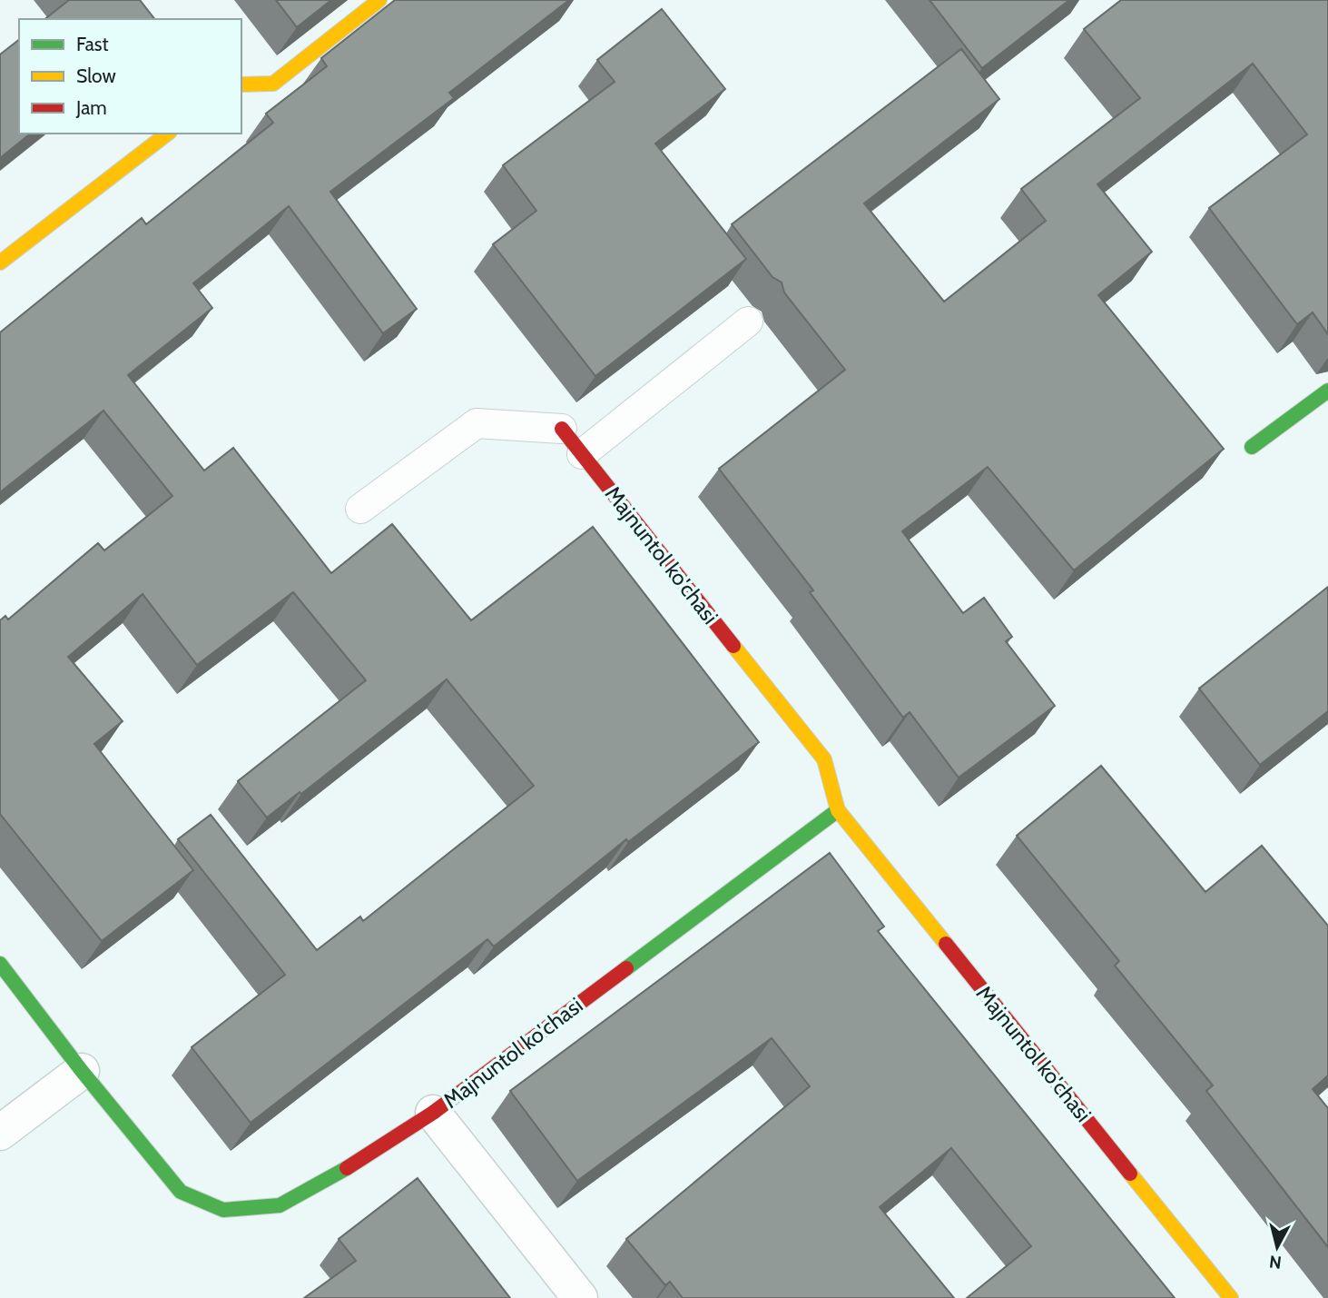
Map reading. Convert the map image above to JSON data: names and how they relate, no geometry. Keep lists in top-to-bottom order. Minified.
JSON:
{"streets":{"street":["Majnuntol ko'chasi"]},"legend":["Fast","Slow","Jam"],"north":"bottom"}
